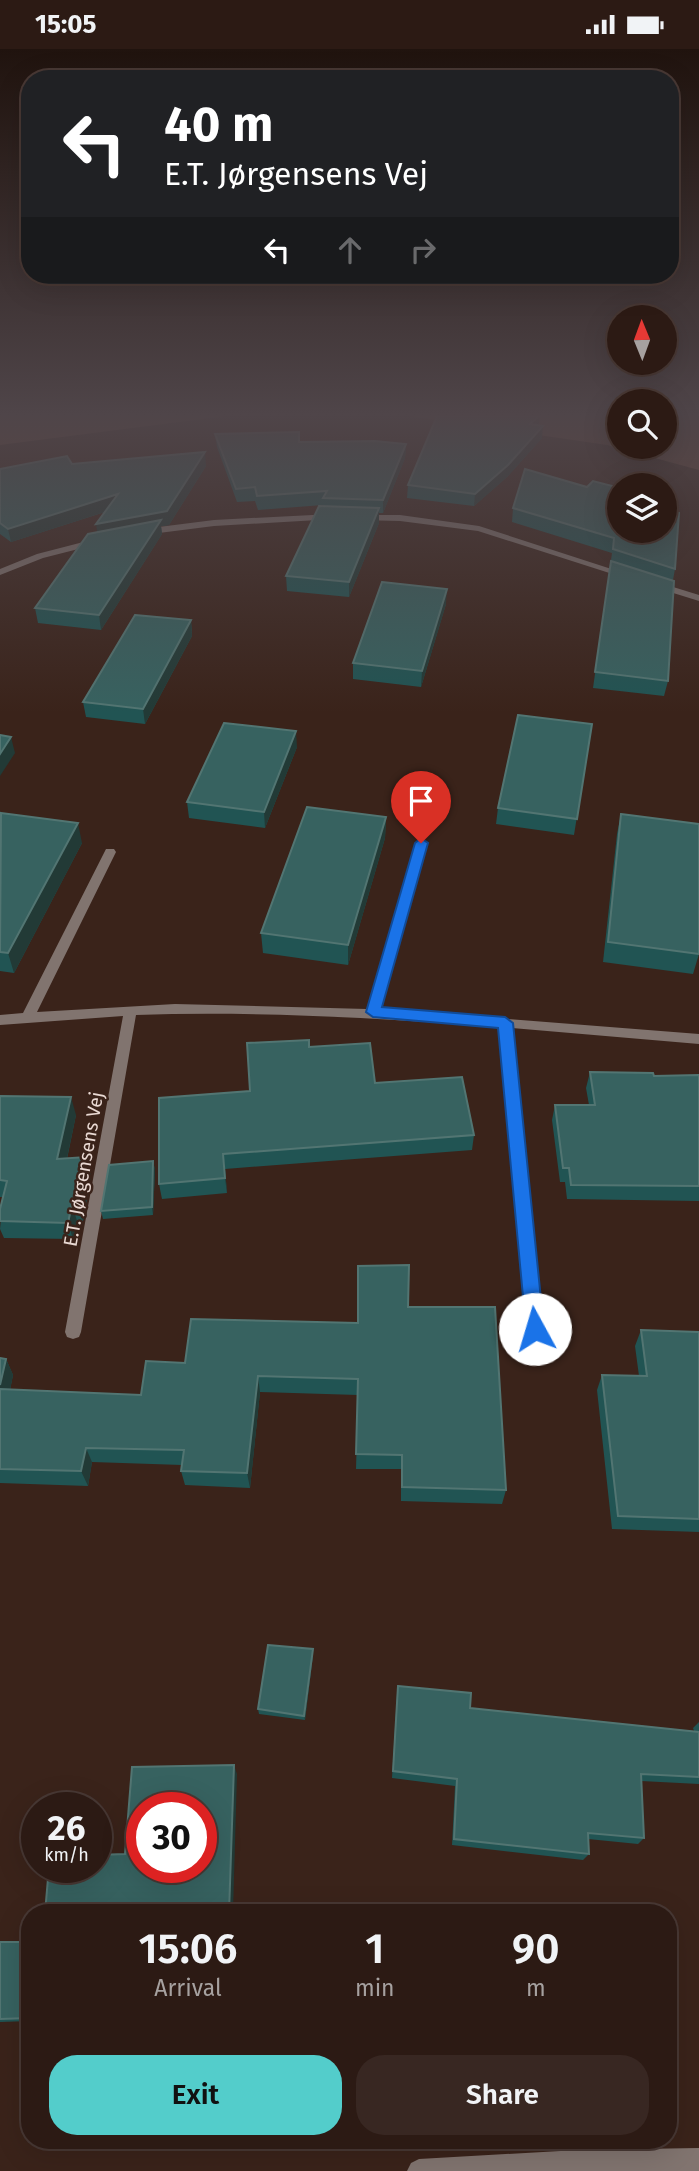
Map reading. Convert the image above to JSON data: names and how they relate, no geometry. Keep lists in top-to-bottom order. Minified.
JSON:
{"streets":{"street":["E.T. Jørgensens Vej"]},"north":"top","page":{"status":"15:05","turn":["40 m","E.T. Jørgensens Vej"],"speed":"26 km/h","limit":"30","eta":["15:06","Arrival","1","min","90","m"],"buttons":["Exit","Share"]}}
